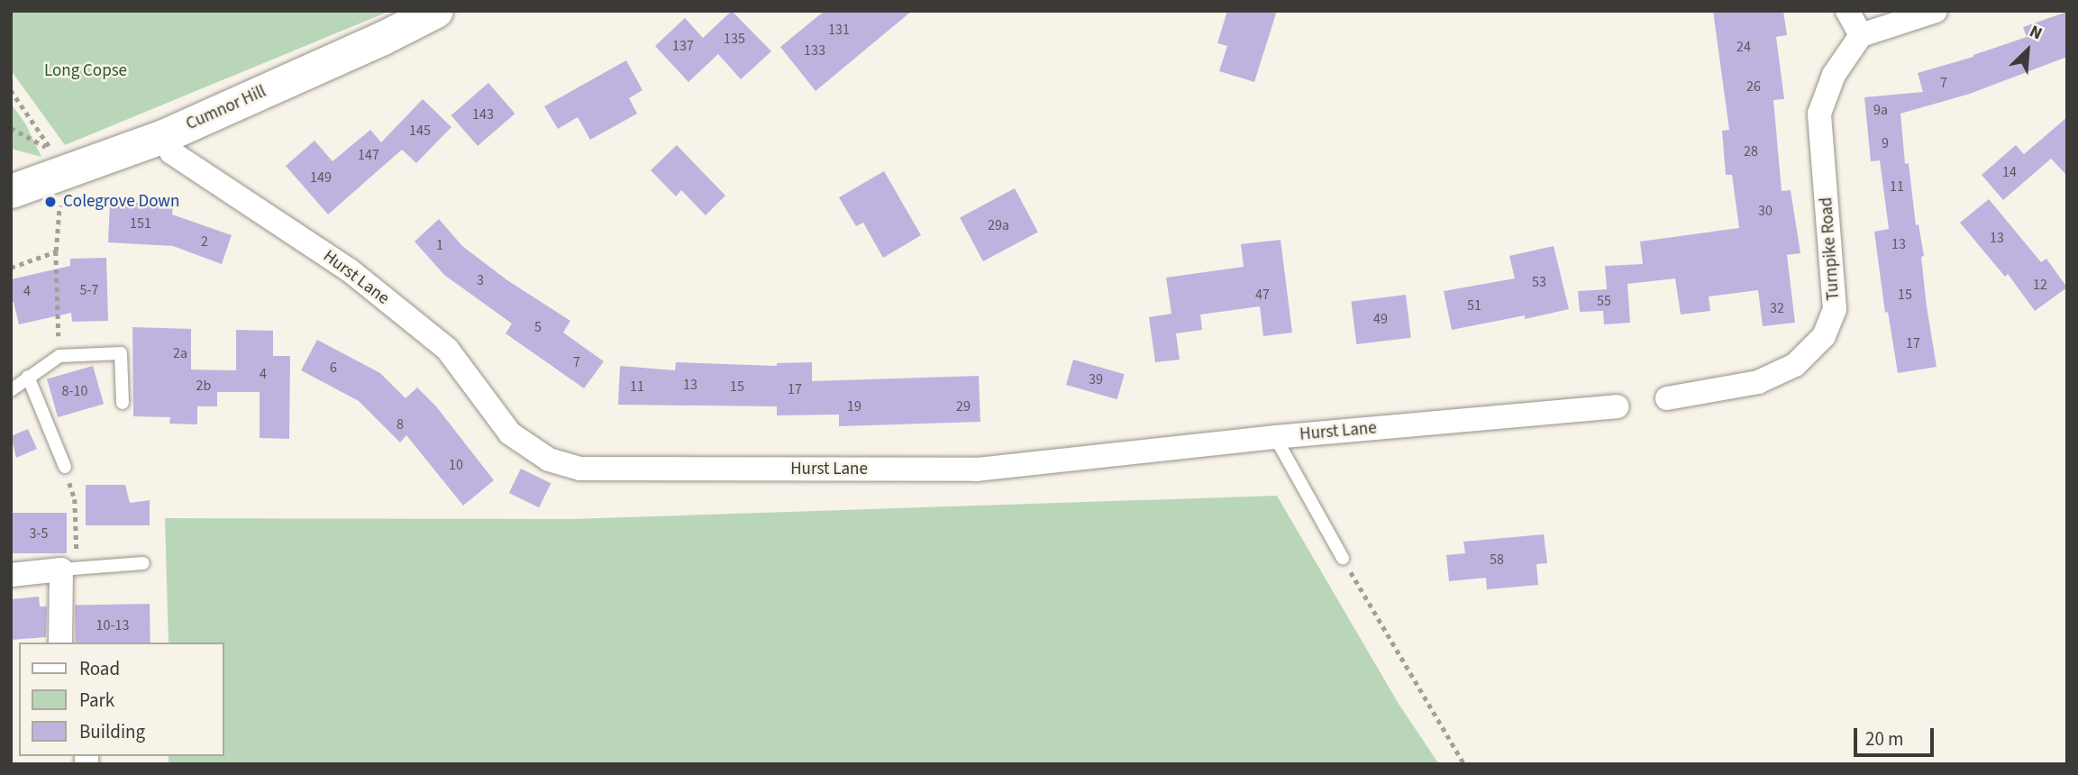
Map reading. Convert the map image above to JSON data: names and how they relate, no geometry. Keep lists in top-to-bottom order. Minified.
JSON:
{"streets":{"street":["Cumnor Hill","Turnpike Road","Hurst Lane"]},"crossings":[["Cumnor Hill","Hurst Lane"]],"parks":["Long Copse"],"places":["Colegrove Down"],"house_numbers":["131","135","137","24","133","7","26","9a","143","145","9","28","147","14","149","11","30","151","29a","13","2","13","1","3","53","12","5-7","4","47","15","55","51","32","49","5","17","2a","7","6","4","39","13","2b","11","15","17","8-10","19","29","8","10","3-5","58","10-13"],"legend":["Road","Park","Building"],"scale_bar":"20 m","north":"top right"}
